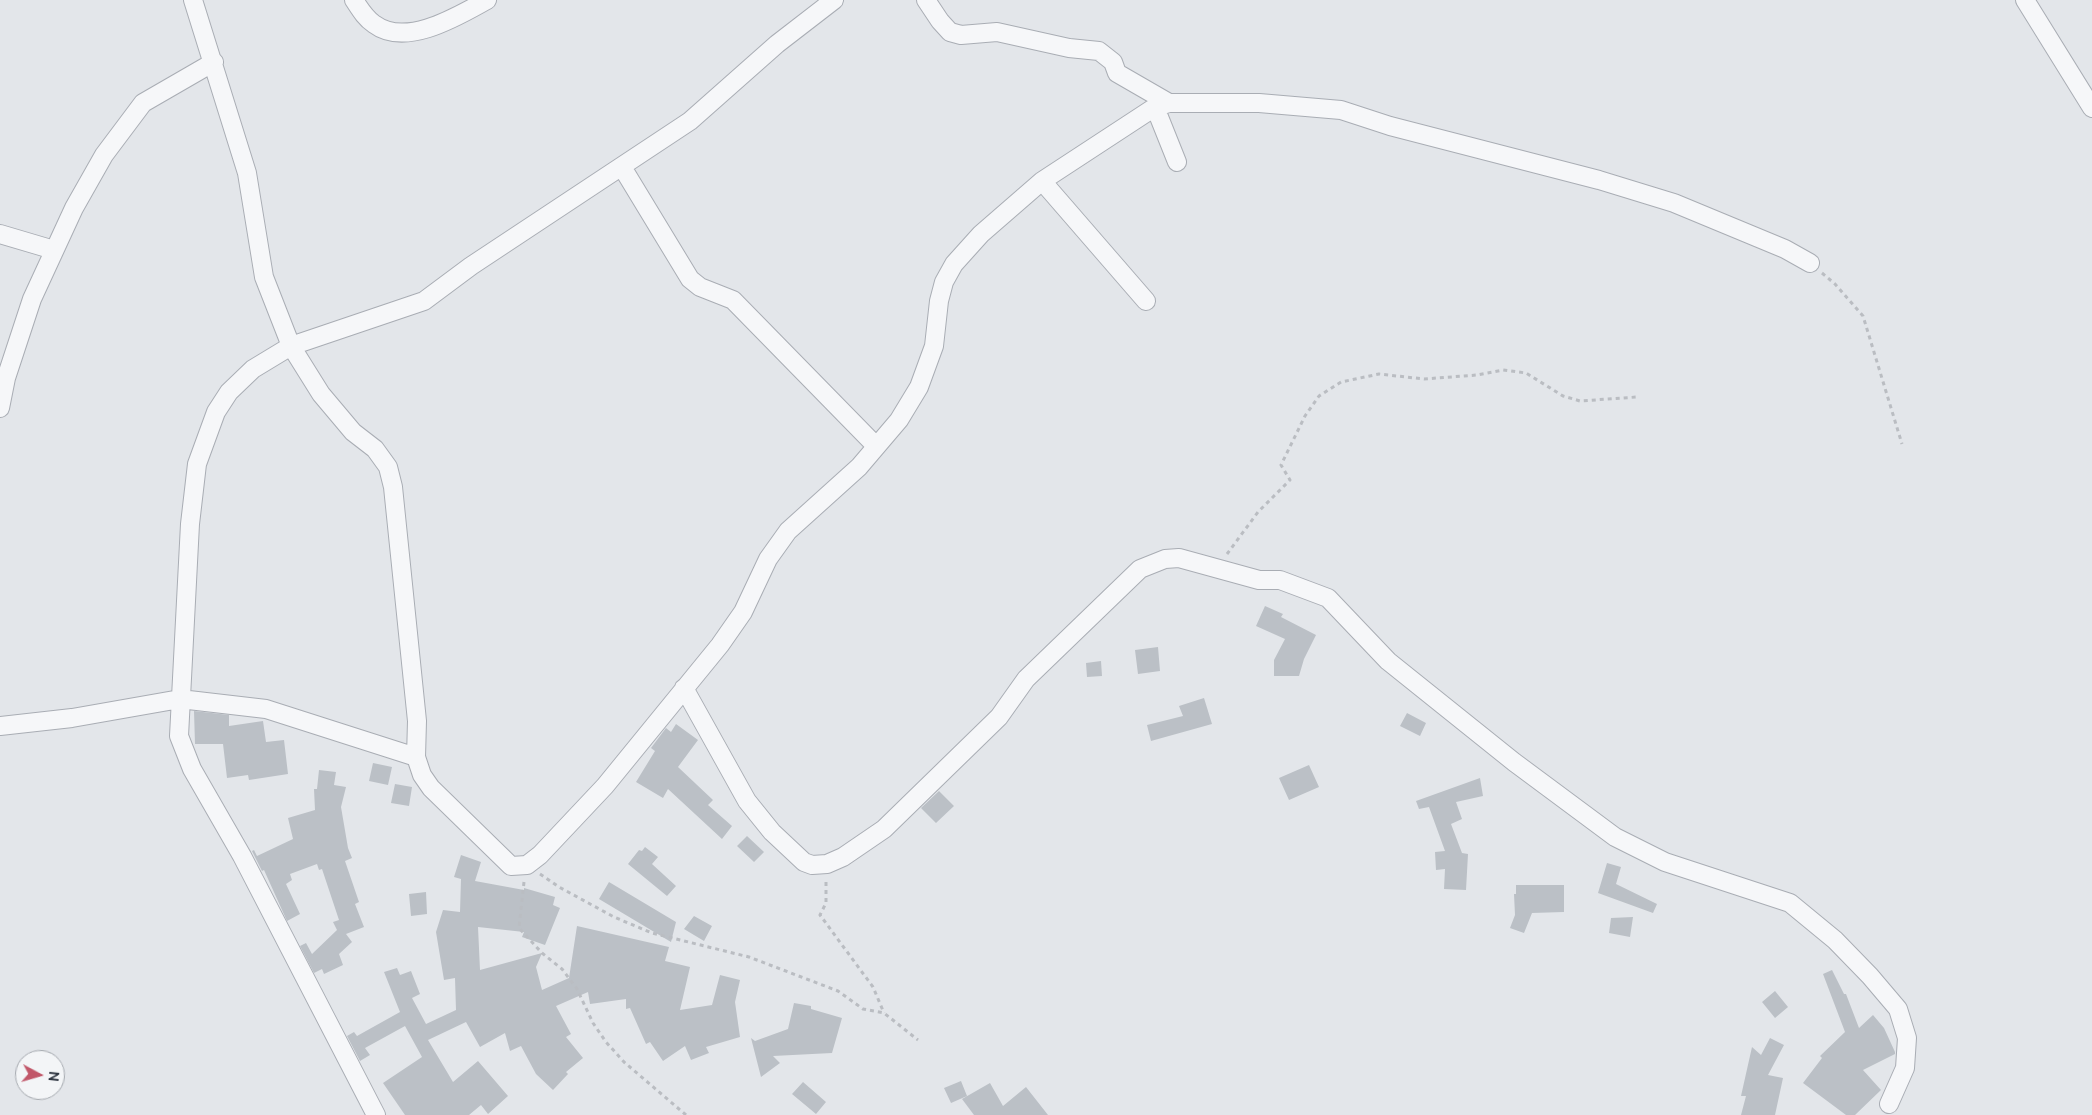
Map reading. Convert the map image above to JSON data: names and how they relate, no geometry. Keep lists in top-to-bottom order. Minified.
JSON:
{"north":"right"}
